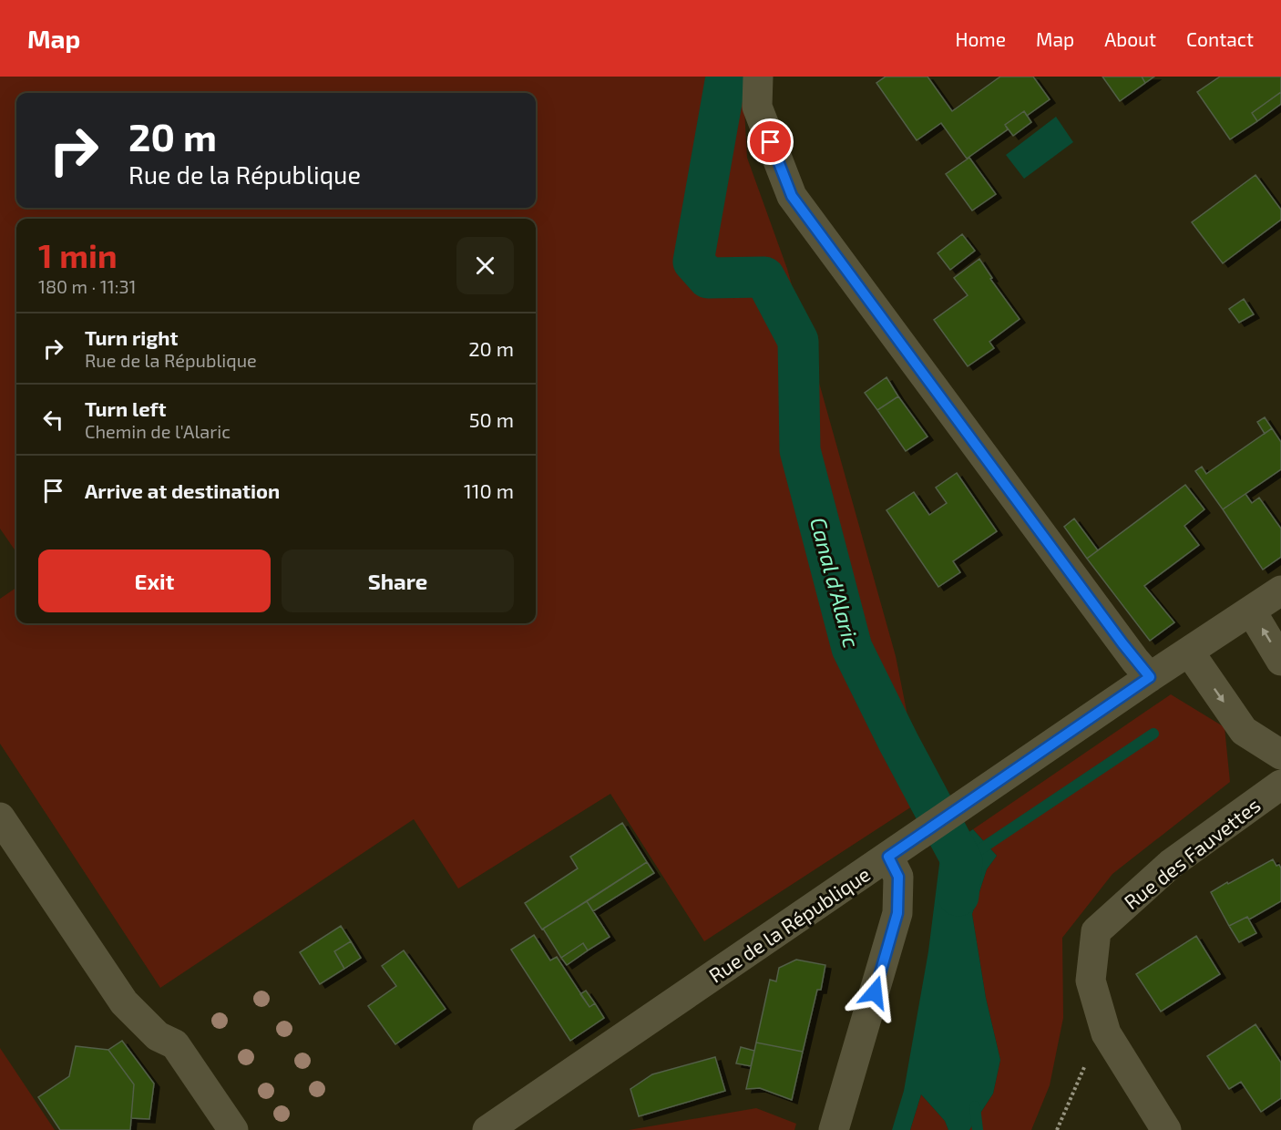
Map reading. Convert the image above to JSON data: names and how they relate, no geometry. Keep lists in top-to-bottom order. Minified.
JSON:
{"streets":{"street":["Rue des Fauvettes","Rue de la République"]},"water":["Canal d'Alaric"],"page":{"header":"Map","nav":["Home","Map","About","Contact"],"turn":["20 m","Rue de la République"],"heading":["1 min","180 m · 11:31"],"list":[{"name":"Turn right","note":"Rue de la République","value":"20 m"},{"name":"Turn left","note":"Chemin de l'Alaric","value":"50 m"},{"name":"Arrive at destination","value":"110 m"}],"buttons":["Exit","Share"]}}
